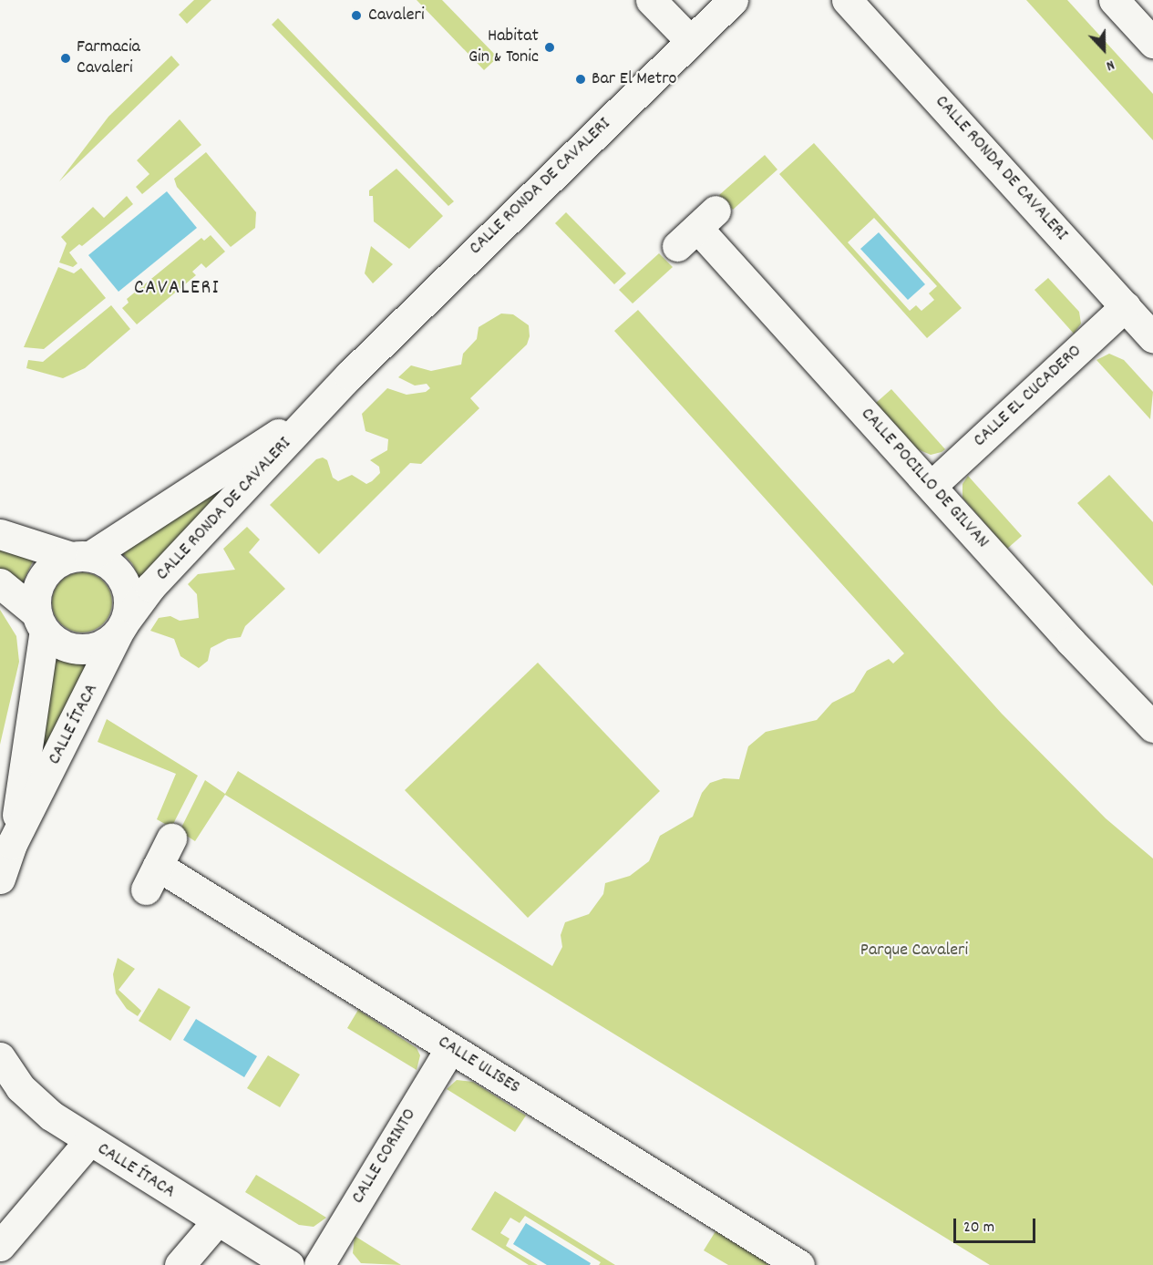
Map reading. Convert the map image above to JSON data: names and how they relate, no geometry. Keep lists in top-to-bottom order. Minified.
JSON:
{"streets":{"street":["CALLE RONDA DE CAVALERI","CALLE EL CUCADERO","CALLE POCILLO DE GILVAN","CALLE ÍTACA","CALLE ULISES","CALLE CORINTO"]},"crossings":[["CALLE RONDA DE CAVALERI","CALLE EL CUCADERO"],["CALLE RONDA DE CAVALERI","CALLE ÍTACA"],["CALLE EL CUCADERO","CALLE POCILLO DE GILVAN"],["CALLE ULISES","CALLE CORINTO"]],"districts":["CAVALERI"],"parks":["Parque Cavaleri"],"places":["Cavaleri","Habitat Gin & Tonic","Farmacia Cavaleri","Bar El Metro"],"scale_bar":"20 m","north":"bottom"}
